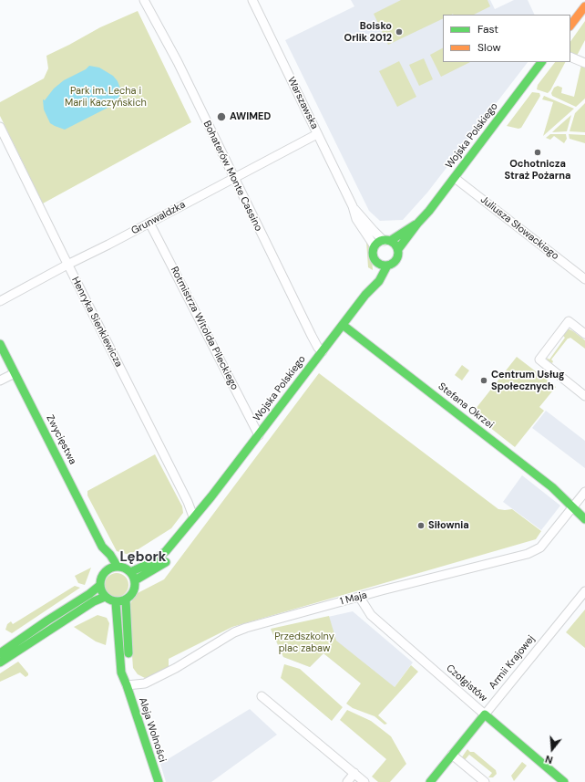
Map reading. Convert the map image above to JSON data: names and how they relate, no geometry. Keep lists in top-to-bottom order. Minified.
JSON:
{"streets":{"street":["Warszawska","Wojska Polskiego","Bohaterów Monte Cassino","Grunwaldzka","Juliusza Słowackiego","Henryka Sienkiewicza","Rotmistrza Witolda Pileckiego","Stefana Okrzei","Zwycięstwa","1 Maja","Armii Krajowej","Czołgistów","Aleja Wolności"]},"crossings":[["Warszawska","Wojska Polskiego"],["Warszawska","Grunwaldzka"],["Wojska Polskiego","Bohaterów Monte Cassino"],["Wojska Polskiego","Juliusza Słowackiego"],["Wojska Polskiego","Henryka Sienkiewicza"],["Wojska Polskiego","Rotmistrza Witolda Pileckiego"],["Wojska Polskiego","Stefana Okrzei"],["Wojska Polskiego","Zwycięstwa"],["Wojska Polskiego","Aleja Wolności"],["Bohaterów Monte Cassino","Grunwaldzka"],["Grunwaldzka","Henryka Sienkiewicza"],["Grunwaldzka","Rotmistrza Witolda Pileckiego"],["Stefana Okrzei","1 Maja"],["Zwycięstwa","Aleja Wolności"],["1 Maja","Czołgistów"],["1 Maja","Aleja Wolności"],["Armii Krajowej","Czołgistów"]],"districts":["Lębork"],"parks":["Park im. Lecha i Marii Kaczyńskich","Przedszkolny plac zabaw"],"places":["Boisko Orlik 2012","AWIMED","Ochotnicza Straż Pożarna","Centrum Usług Społecznych","Siłownia"],"legend":["Fast","Slow"],"north":"bottom"}
